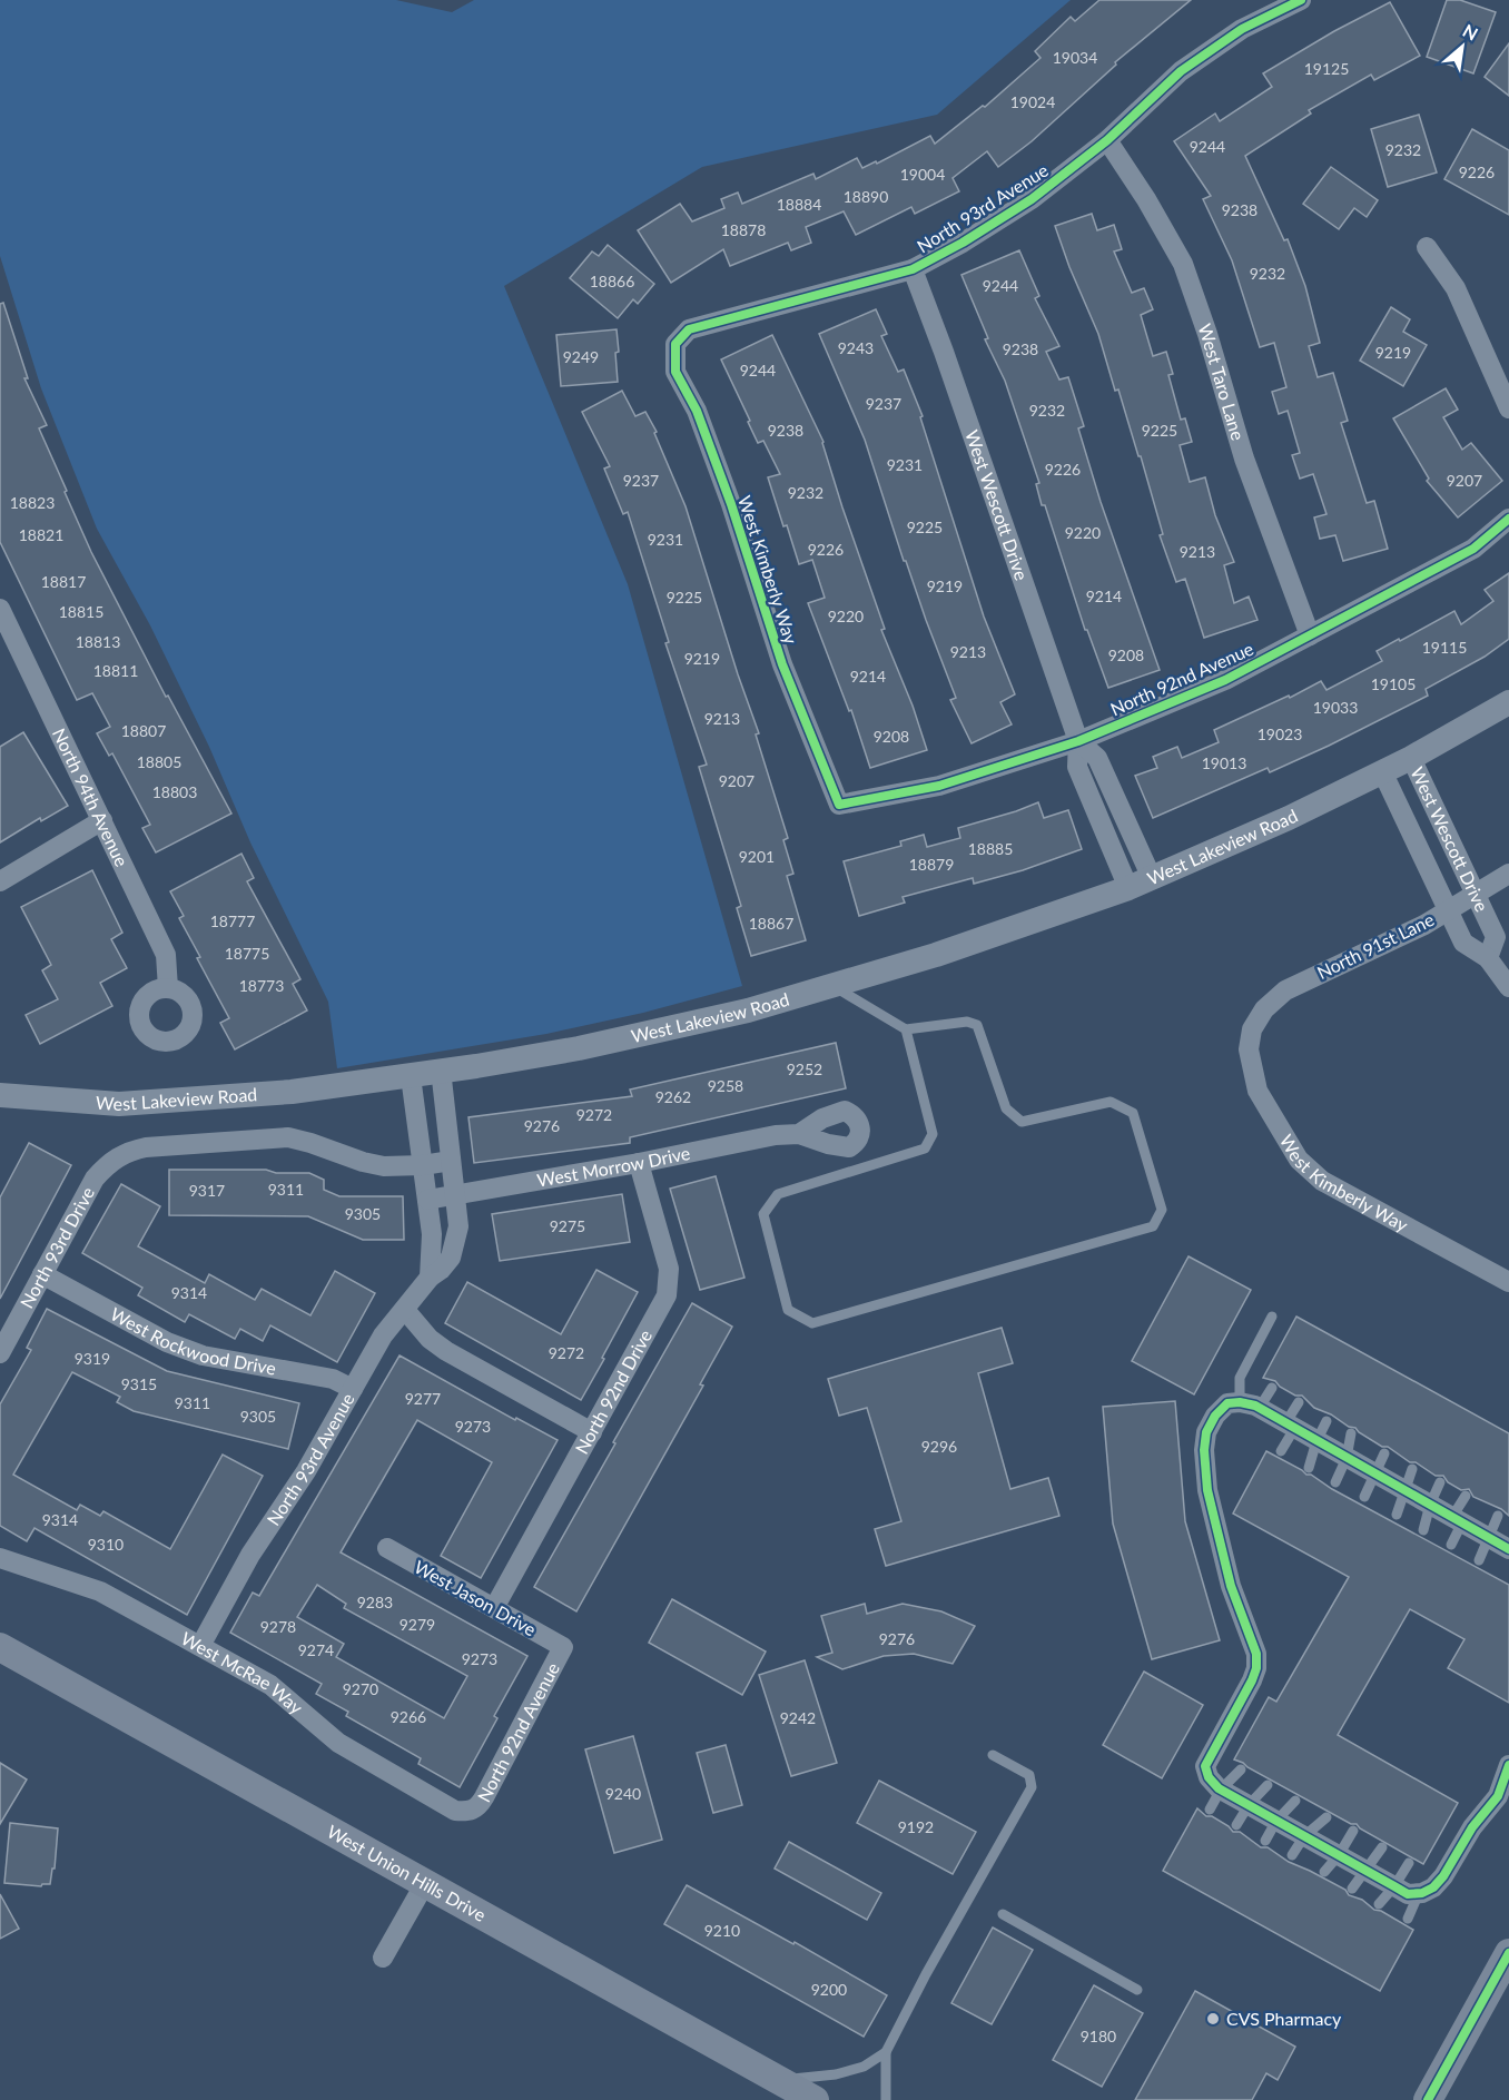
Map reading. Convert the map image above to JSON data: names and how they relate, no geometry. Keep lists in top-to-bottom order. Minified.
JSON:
{"streets":{"main road":["West Union Hills Drive"],"street":["North 93rd Avenue","West Taro Lane","West Wescott Drive","West Kimberly Way","North 92nd Avenue","North 94th Avenue","West Lakeview Road","North 91st Lane","West Morrow Drive","North 93rd Drive","West Rockwood Drive","North 92nd Drive","West Jason Drive","West McRae Way"]},"crossings":[["North 93rd Avenue","West Taro Lane"],["North 93rd Avenue","West Wescott Drive"],["North 93rd Avenue","West Kimberly Way"],["North 93rd Avenue","West Lakeview Road"],["North 93rd Avenue","West Morrow Drive"],["North 93rd Avenue","West Rockwood Drive"],["North 93rd Avenue","West McRae Way"],["West Taro Lane","North 92nd Avenue"],["West Wescott Drive","North 92nd Avenue"],["West Wescott Drive","West Lakeview Road"],["West Wescott Drive","North 91st Lane"],["West Kimberly Way","North 92nd Avenue"],["West Kimberly Way","North 91st Lane"],["North 92nd Avenue","West Jason Drive"],["North 92nd Avenue","West McRae Way"],["West Morrow Drive","North 92nd Drive"],["North 93rd Drive","West Rockwood Drive"],["North 92nd Drive","West Jason Drive"]],"places":["CVS Pharmacy"],"house_numbers":["19034","19125","19024","9244","9232","9226","19004","18890","18884","9238","18878","9232","18866","9244","9243","9238","9219","9249","9244","9237","9232","9238","9225","9231","9226","9237","9207","9232","18823","9225","9220","18821","9231","9226","9213","18817","9219","9214","9225","18815","9220","18813","19115","9213","9208","9219","18811","9214","19105","19033","9213","18807","19023","9208","18805","19013","9207","18803","18885","9201","18879","18777","18867","18775","18773","9252","9258","9262","9272","9276","9311","9317","9305","9275","9314","9272","9319","9315","9277","9311","9305","9273","9296","9314","9310","9283","9279","9278","9276","9274","9273","9270","9266","9242","9240","9192","9210","9200","9180"],"north":"top right"}
